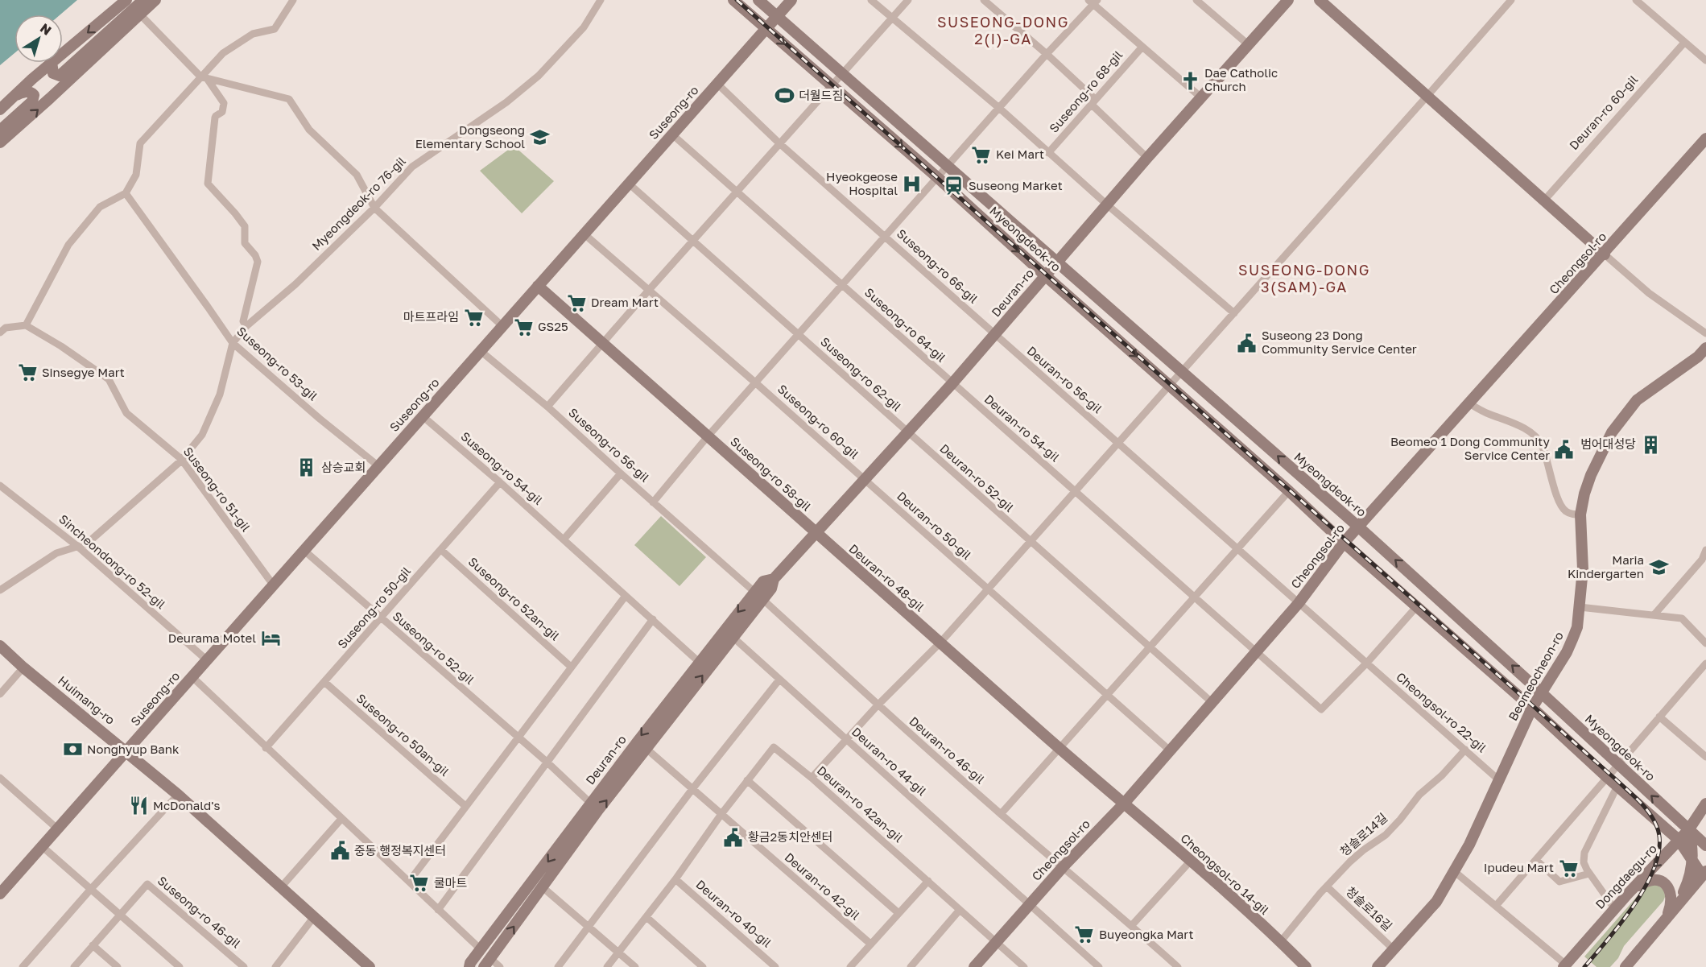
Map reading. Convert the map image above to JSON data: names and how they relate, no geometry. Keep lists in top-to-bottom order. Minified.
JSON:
{"streets":{"main road":["Suseong-ro","Myeongdeok-ro","Cheongsol-ro","Deuran-ro","Suseong-ro 58-gil","Deuran-ro 48-gil","Beomeocheon-ro","Huimang-ro","Cheongsol-ro 14-gil","Dongdaegu-ro"],"street":["Suseong-ro 68-gil","Deuran-ro 60-gil","Myeongdeok-ro 76-gil","Suseong-ro 66-gil","Suseong-ro 64-gil","Suseong-ro 53-gil","Suseong-ro 62-gil","Deuran-ro 56-gil","Suseong-ro 60-gil","Deuran-ro 54-gil","Suseong-ro 56-gil","Suseong-ro 54-gil","Deuran-ro 52-gil","Suseong-ro 51-gil","Deuran-ro 50-gil","Sincheondong-ro 52-gil","Suseong-ro 52an-gil","Suseong-ro 50-gil","Suseong-ro 52-gil","Cheongsol-ro 22-gil","Suseong-ro 50an-gil","Deuran-ro 46-gil","Deuran-ro 44-gil","Deuran-ro 42an-gil","청솔로14길","Deuran-ro 42-gil","청솔로16길","Suseong-ro 46-gil","Deuran-ro 40-gil"]},"crossings":[["Suseong-ro","Myeongdeok-ro"],["Suseong-ro","Suseong-ro 66-gil"],["Suseong-ro","Suseong-ro 64-gil"],["Suseong-ro","Suseong-ro 53-gil"],["Suseong-ro","Suseong-ro 62-gil"],["Suseong-ro","Suseong-ro 60-gil"],["Suseong-ro","Suseong-ro 56-gil"],["Suseong-ro","Suseong-ro 54-gil"],["Suseong-ro","Suseong-ro 58-gil"],["Suseong-ro","Suseong-ro 51-gil"],["Suseong-ro","Sincheondong-ro 52-gil"],["Suseong-ro","Suseong-ro 52-gil"],["Suseong-ro","Huimang-ro"],["Myeongdeok-ro 76-gil","Suseong-ro 53-gil"],["Myeongdeok-ro 76-gil","Suseong-ro 51-gil"],["Myeongdeok-ro 76-gil","Sincheondong-ro 52-gil"],["Myeongdeok-ro","Cheongsol-ro"],["Myeongdeok-ro","Suseong-ro 66-gil"],["Myeongdeok-ro","Deuran-ro"],["Myeongdeok-ro","Beomeocheon-ro"],["Myeongdeok-ro","Dongdaegu-ro"],["Cheongsol-ro","Deuran-ro 56-gil"],["Cheongsol-ro","Deuran-ro 54-gil"],["Cheongsol-ro","Deuran-ro 52-gil"],["Cheongsol-ro","Deuran-ro 50-gil"],["Cheongsol-ro","Deuran-ro 48-gil"],["Cheongsol-ro","Cheongsol-ro 22-gil"],["Cheongsol-ro","Deuran-ro 46-gil"],["Cheongsol-ro","Deuran-ro 44-gil"],["Cheongsol-ro","Deuran-ro 42an-gil"],["Cheongsol-ro","Cheongsol-ro 14-gil"],["Suseong-ro 66-gil","Deuran-ro"],["Suseong-ro 66-gil","Deuran-ro 56-gil"],["Deuran-ro","Suseong-ro 64-gil"],["Deuran-ro","Suseong-ro 62-gil"],["Deuran-ro","Deuran-ro 56-gil"],["Deuran-ro","Suseong-ro 60-gil"],["Deuran-ro","Deuran-ro 54-gil"],["Deuran-ro","Suseong-ro 56-gil"],["Deuran-ro","Suseong-ro 54-gil"],["Deuran-ro","Suseong-ro 58-gil"],["Deuran-ro","Deuran-ro 52-gil"],["Deuran-ro","Deuran-ro 50-gil"],["Deuran-ro","Deuran-ro 48-gil"],["Deuran-ro","Suseong-ro 52-gil"],["Deuran-ro","Deuran-ro 46-gil"],["Deuran-ro","Deuran-ro 44-gil"],["Deuran-ro","Deuran-ro 42-gil"],["Suseong-ro 64-gil","Deuran-ro 54-gil"],["Suseong-ro 62-gil","Deuran-ro 52-gil"],["Deuran-ro 56-gil","Cheongsol-ro 22-gil"],["Suseong-ro 60-gil","Deuran-ro 50-gil"],["Deuran-ro 54-gil","Cheongsol-ro 22-gil"],["Suseong-ro 56-gil","Deuran-ro 46-gil"],["Suseong-ro 54-gil","Suseong-ro 50-gil"],["Suseong-ro 58-gil","Deuran-ro 48-gil"],["Deuran-ro 48-gil","Cheongsol-ro 14-gil"],["Suseong-ro 52an-gil","Suseong-ro 50-gil"],["Suseong-ro 50-gil","Suseong-ro 52-gil"],["Suseong-ro 50-gil","Suseong-ro 50an-gil"],["Beomeocheon-ro","Cheongsol-ro 22-gil"],["Beomeocheon-ro","청솔로16길"],["Cheongsol-ro 22-gil","청솔로14길"],["Deuran-ro 42an-gil","Deuran-ro 42-gil"],["청솔로14길","Cheongsol-ro 14-gil"],["청솔로14길","청솔로16길"]],"districts":["SUSEONG-DONG 2(I)-GA","SUSEONG-DONG 3(SAM)-GA"],"places":{"church":["Dae Catholic Church"],"sports":["더월드짐"],"school or university":["Dongseong Elementary School","Maria Kindergarten"],"supermarket":["Kei Mart","Dream Mart","마트프라임","GS25","Sinsegye Mart","Ipudeu Mart","쿨마트","Buyeongka Mart"],"hospital":["Hyeokgeose Hospital"],"station":["Suseong Market"],"public building":["Suseong 23 Dong Community Service Center","Beomeo 1 Dong Community Service Center","황금2동치안센터","중동 행정복지센터"],"building":["범어대성당","삼승교회"],"hotel":["Deurama Motel"],"bank":["Nonghyup Bank"],"restaurant":["McDonald's"]},"north":"top right"}
